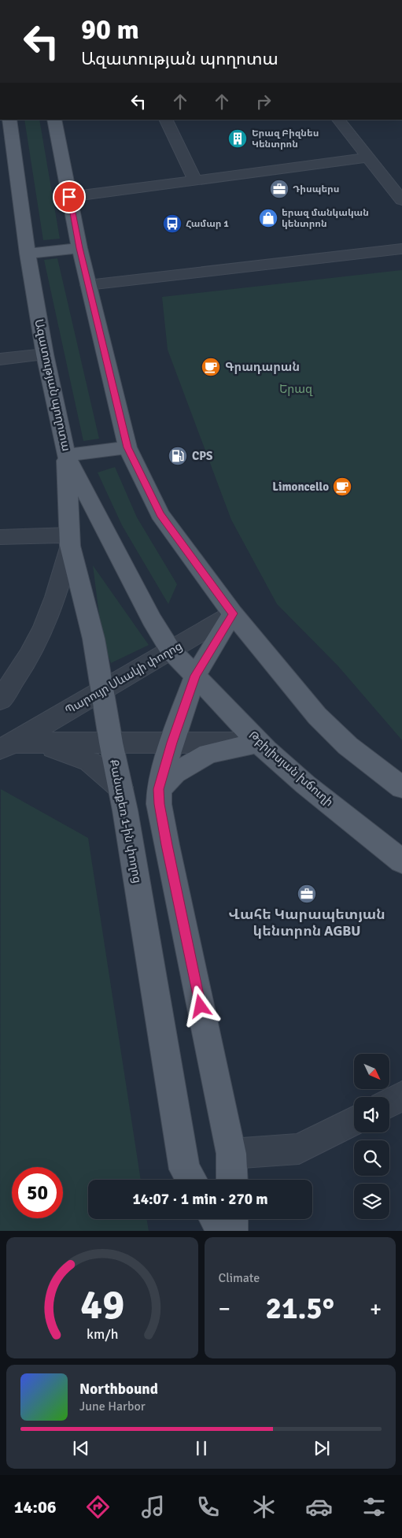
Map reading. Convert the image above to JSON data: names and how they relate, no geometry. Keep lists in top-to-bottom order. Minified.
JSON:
{"streets":{"main road":["Ազատության պողոտա","Թբիլիսյան խճուղի","Քանաքեռ 1-ին փողոց"],"street":["Պարույր Սևակի փողոց"]},"crossings":[["Ազատության պողոտա","Պարույր Սևակի փողոց"],["Ազատության պողոտա","Թբիլիսյան խճուղի"],["Ազատության պողոտա","Քանաքեռ 1-ին փողոց"],["Պարույր Սևակի փողոց","Թբիլիսյան խճուղի"],["Պարույր Սևակի փողոց","Քանաքեռ 1-ին փողոց"]],"parks":["Երազ"],"places":{"building":["Երազ Բիզնես Կենտրոն"],"office":["Դիսպերս","Վահե Կարապետյան կենտրոն AGBU"],"shop":["երազ մանկական կենտրոն"],"bus stop":["Համար 1"],"cafe":["Գրադարան","Limoncello"],"fuel station":["CPS"]},"north":"bottom right","page":{"turn":["90 m","Ազատության պողոտա"],"limit":"50","trip":"14:07 · 1 min · 270 m","tile":"Climate","heat":["−","21.5°","+"],"song":["Northbound","June Harbor"],"tabs":"14:06","gauge":["49","km/h"]}}
